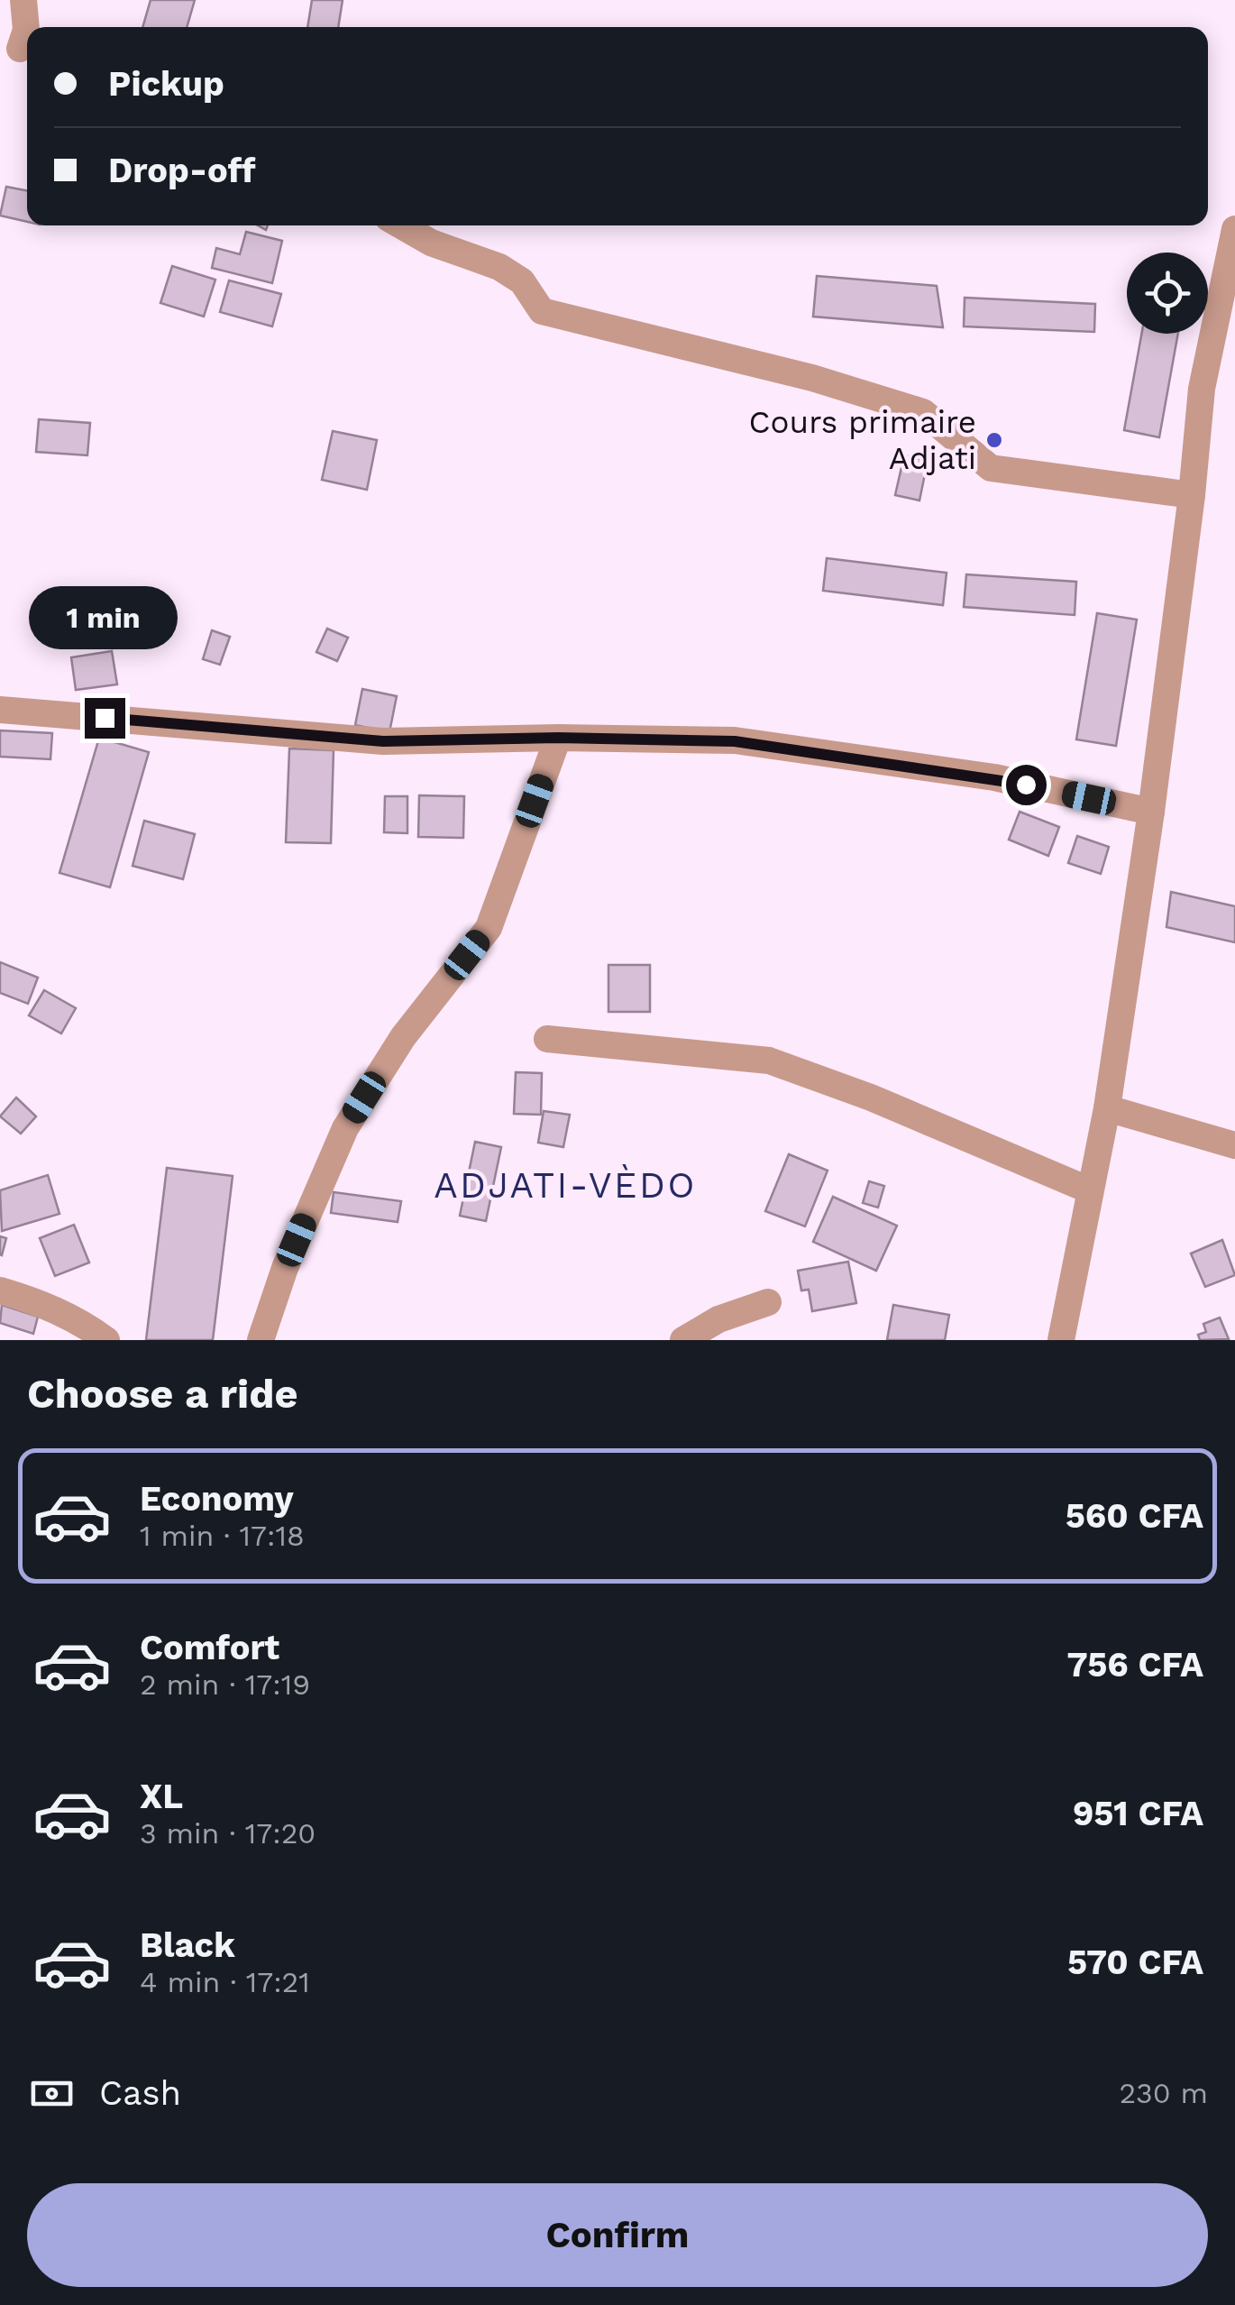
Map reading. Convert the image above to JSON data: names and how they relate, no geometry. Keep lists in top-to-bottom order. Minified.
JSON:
{"districts":["ADJATI-VÈDO"],"places":["Cours primaire Adjati"],"page":{"banner":["Pickup","Drop-off"],"bubble":"1 min","heading":"Choose a ride","list":[{"name":"Economy","note":"1 min · 17:18","value":"560 CFA"},{"name":"Comfort","note":"2 min · 17:19","value":"756 CFA"},{"name":"XL","note":"3 min · 17:20","value":"951 CFA"},{"name":"Black","note":"4 min · 17:21","value":"570 CFA"}],"pay":["Cash","230 m"],"buttons":"Confirm"}}
